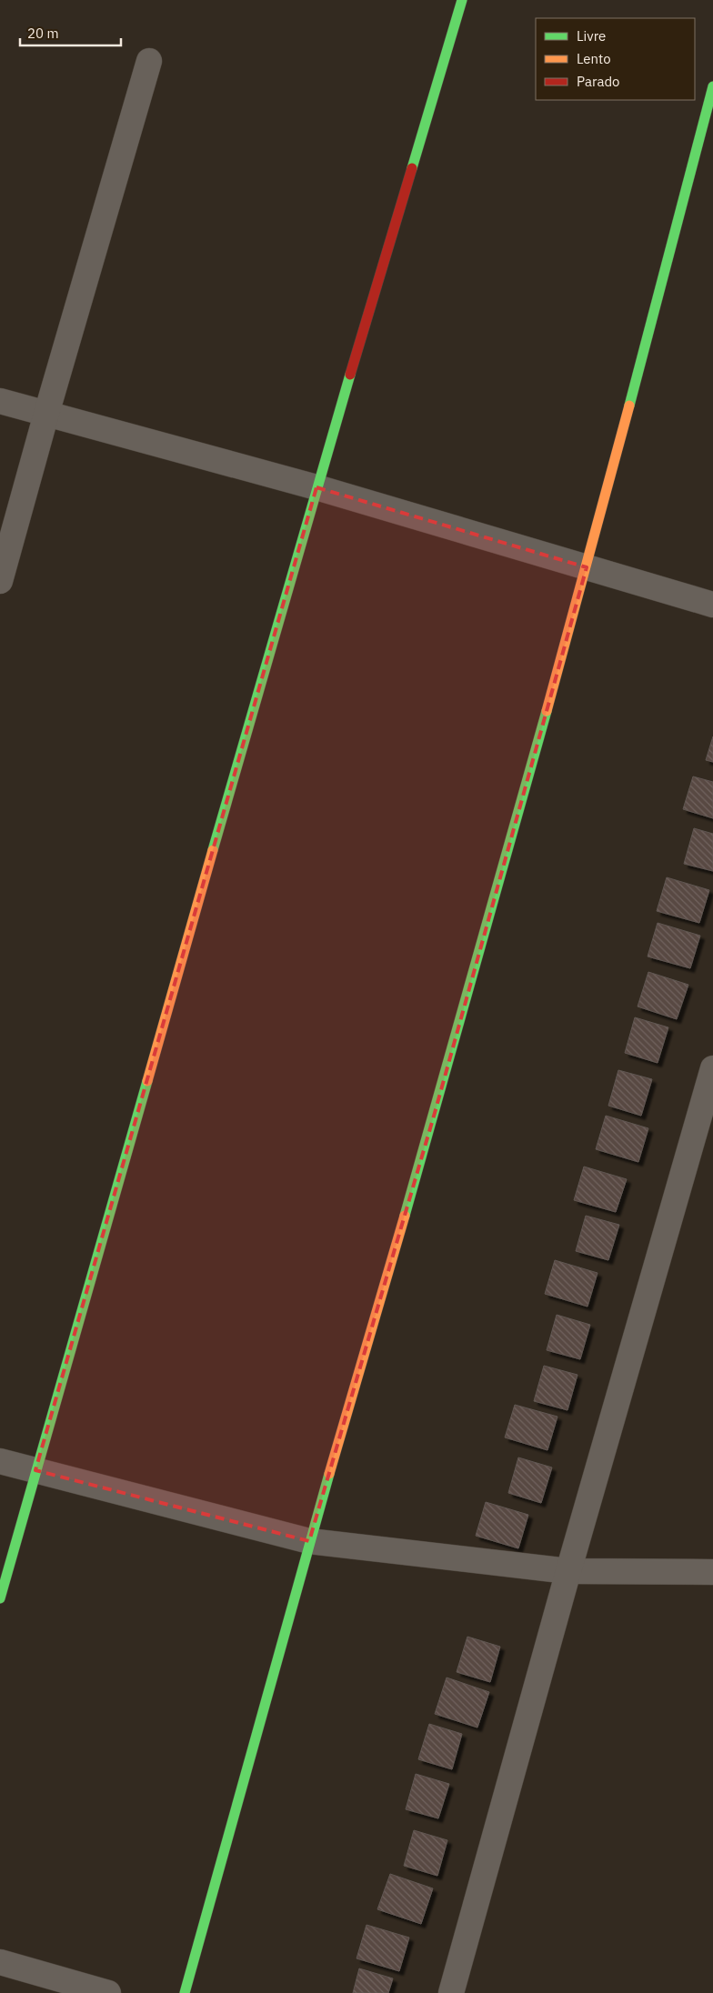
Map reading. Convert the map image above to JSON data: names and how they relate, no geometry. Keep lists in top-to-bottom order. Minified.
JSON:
{"legend":["Livre","Lento","Parado"],"scale_bar":"20 m"}
